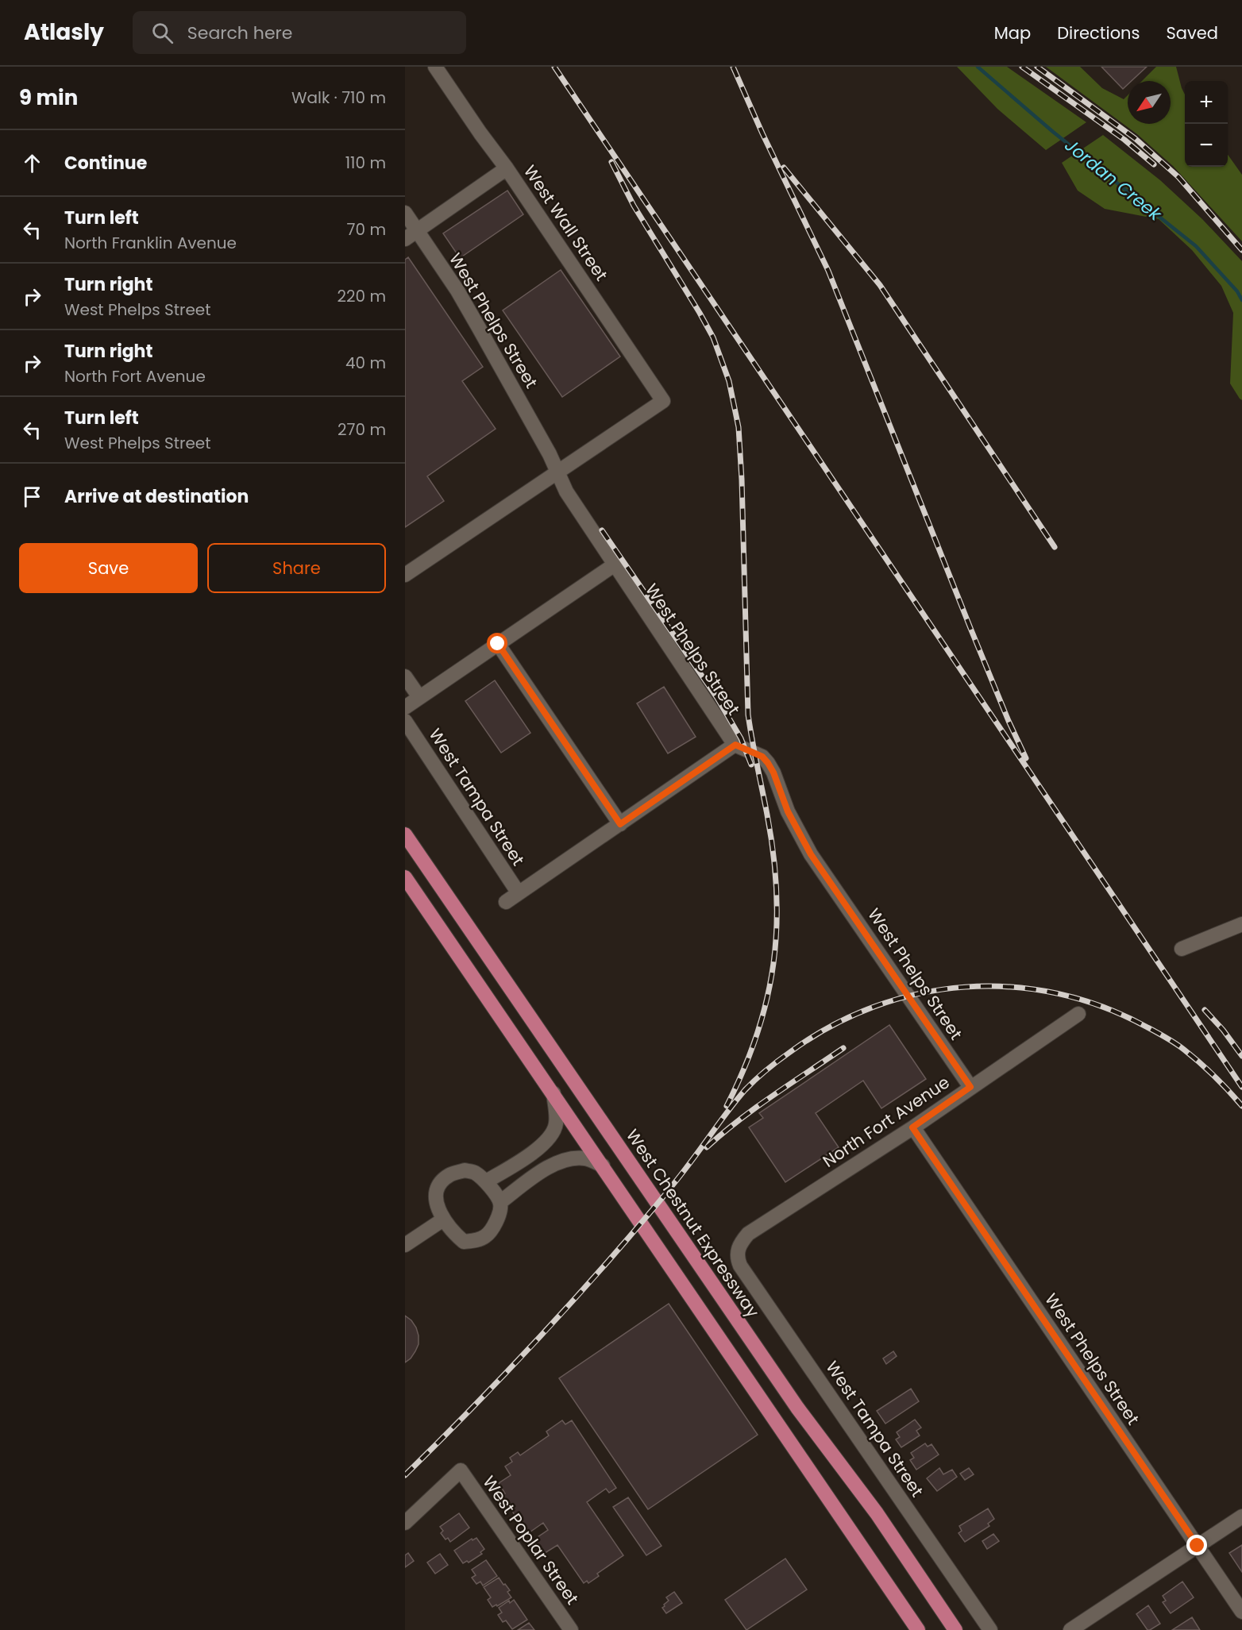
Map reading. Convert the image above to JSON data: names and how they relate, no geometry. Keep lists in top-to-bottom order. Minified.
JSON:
{"streets":{"main road":["West Chestnut Expressway"],"street":["West Wall Street","West Phelps Street","West Tampa Street","North Fort Avenue","West Poplar Street"]},"crossings":[["West Wall Street","West Phelps Street"],["West Phelps Street","North Fort Avenue"],["West Tampa Street","North Fort Avenue"]],"water":["Jordan Creek"],"north":"bottom left","page":{"header":"Atlasly","search":"Search here","nav":["Map","Directions","Saved"],"heading":["9 min","Walk · 710 m"],"map_buttons":["+","−"],"list":[["Continue","110 m"],["Turn left","North Franklin Avenue","70 m"],["Turn right","West Phelps Street","220 m"],["Turn right","North Fort Avenue","40 m"],["Turn left","West Phelps Street","270 m"],"Arrive at destination"],"buttons":["Save","Share"]}}
